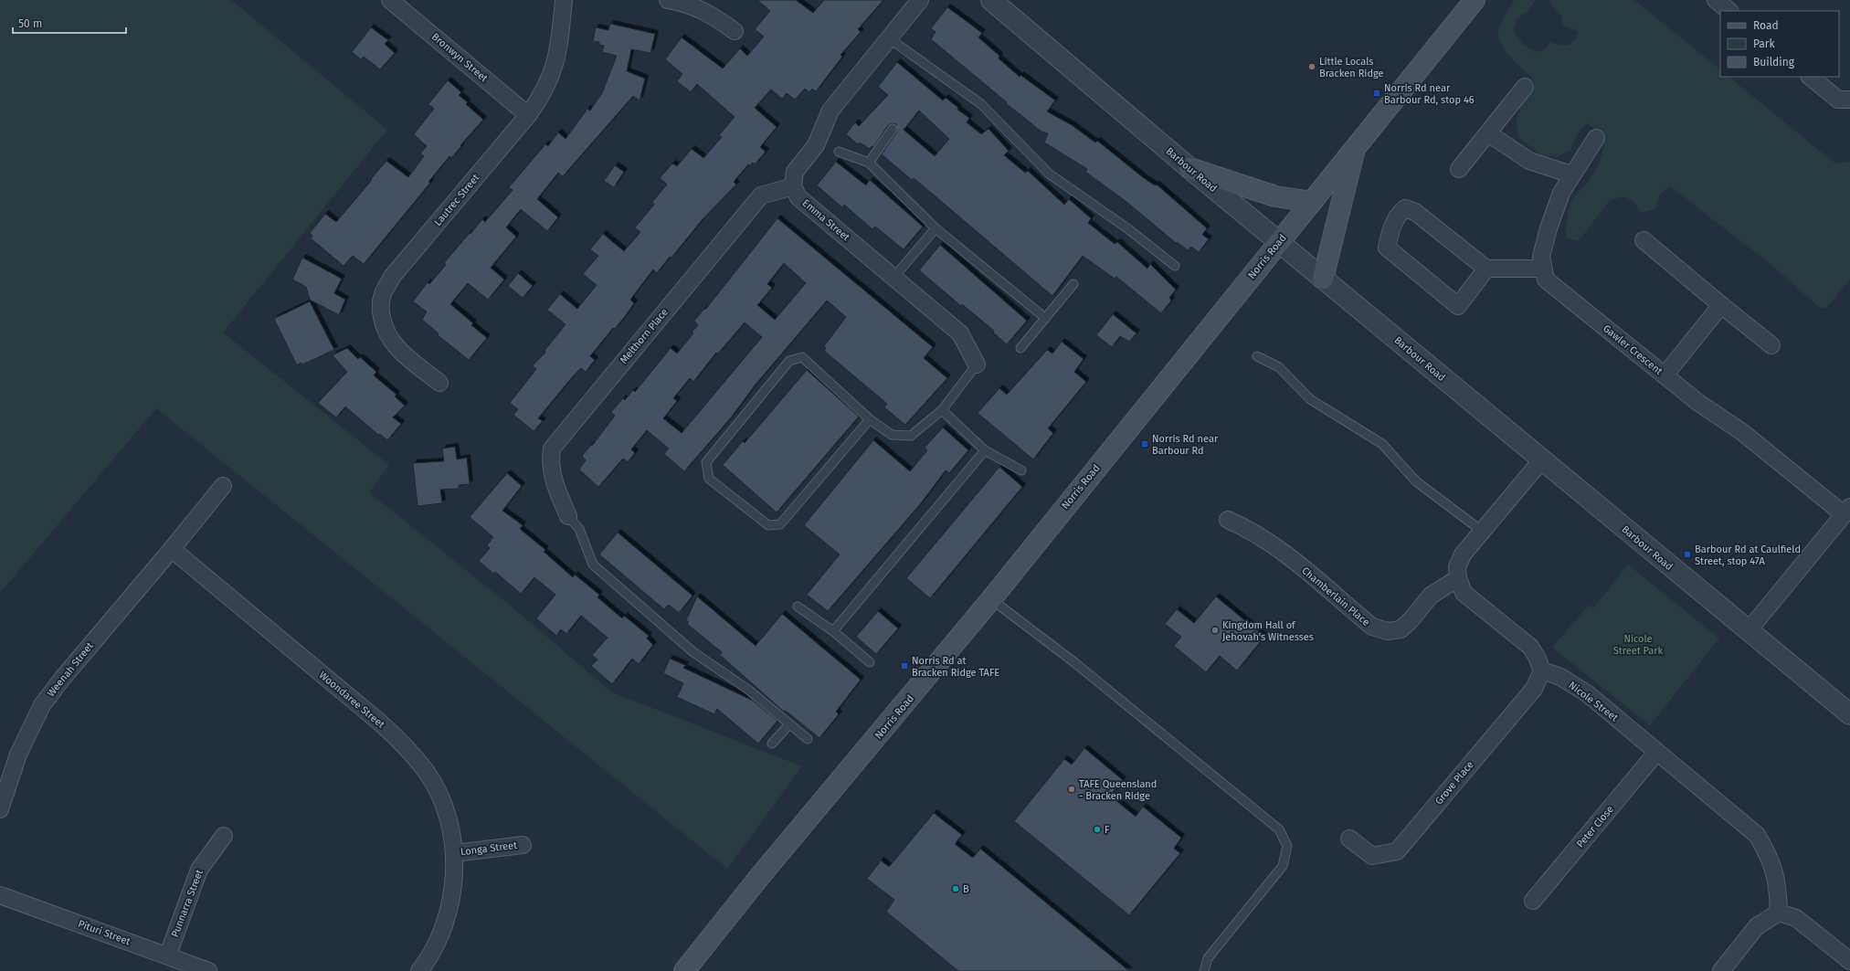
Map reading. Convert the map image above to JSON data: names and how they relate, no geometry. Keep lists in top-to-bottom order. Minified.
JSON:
{"streets":{"main road":["Norris Road"],"street":["Bronwyn Street","Barbour Road","Lautrec Street","Emma Street","Melthorn Place","Gawler Crescent","Chamberlain Place","Weenah Street","Woondaree Street","Nicole Street","Grove Place","Peter Close","Longa Street","Punnarra Street","Pituri Street"]},"crossings":[["Bronwyn Street","Lautrec Street"],["Barbour Road","Norris Road"],["Emma Street","Melthorn Place"],["Weenah Street","Woondaree Street"],["Woondaree Street","Longa Street"],["Nicole Street","Grove Place"],["Nicole Street","Peter Close"],["Punnarra Street","Pituri Street"]],"parks":["Nicole Street Park"],"places":{"other":["Little Locals Bracken Ridge","Kingdom Hall of Jehovah's Witnesses","TAFE Queensland - Bracken Ridge","F","B"],"transit":["Norris Rd near Barbour Rd, stop 46","Norris Rd near Barbour Rd","Barbour Rd at Caulfield Street, stop 47A","Norris Rd at Bracken Ridge TAFE"]},"legend":["Road","Park","Building"],"scale_bar":"50 m"}
